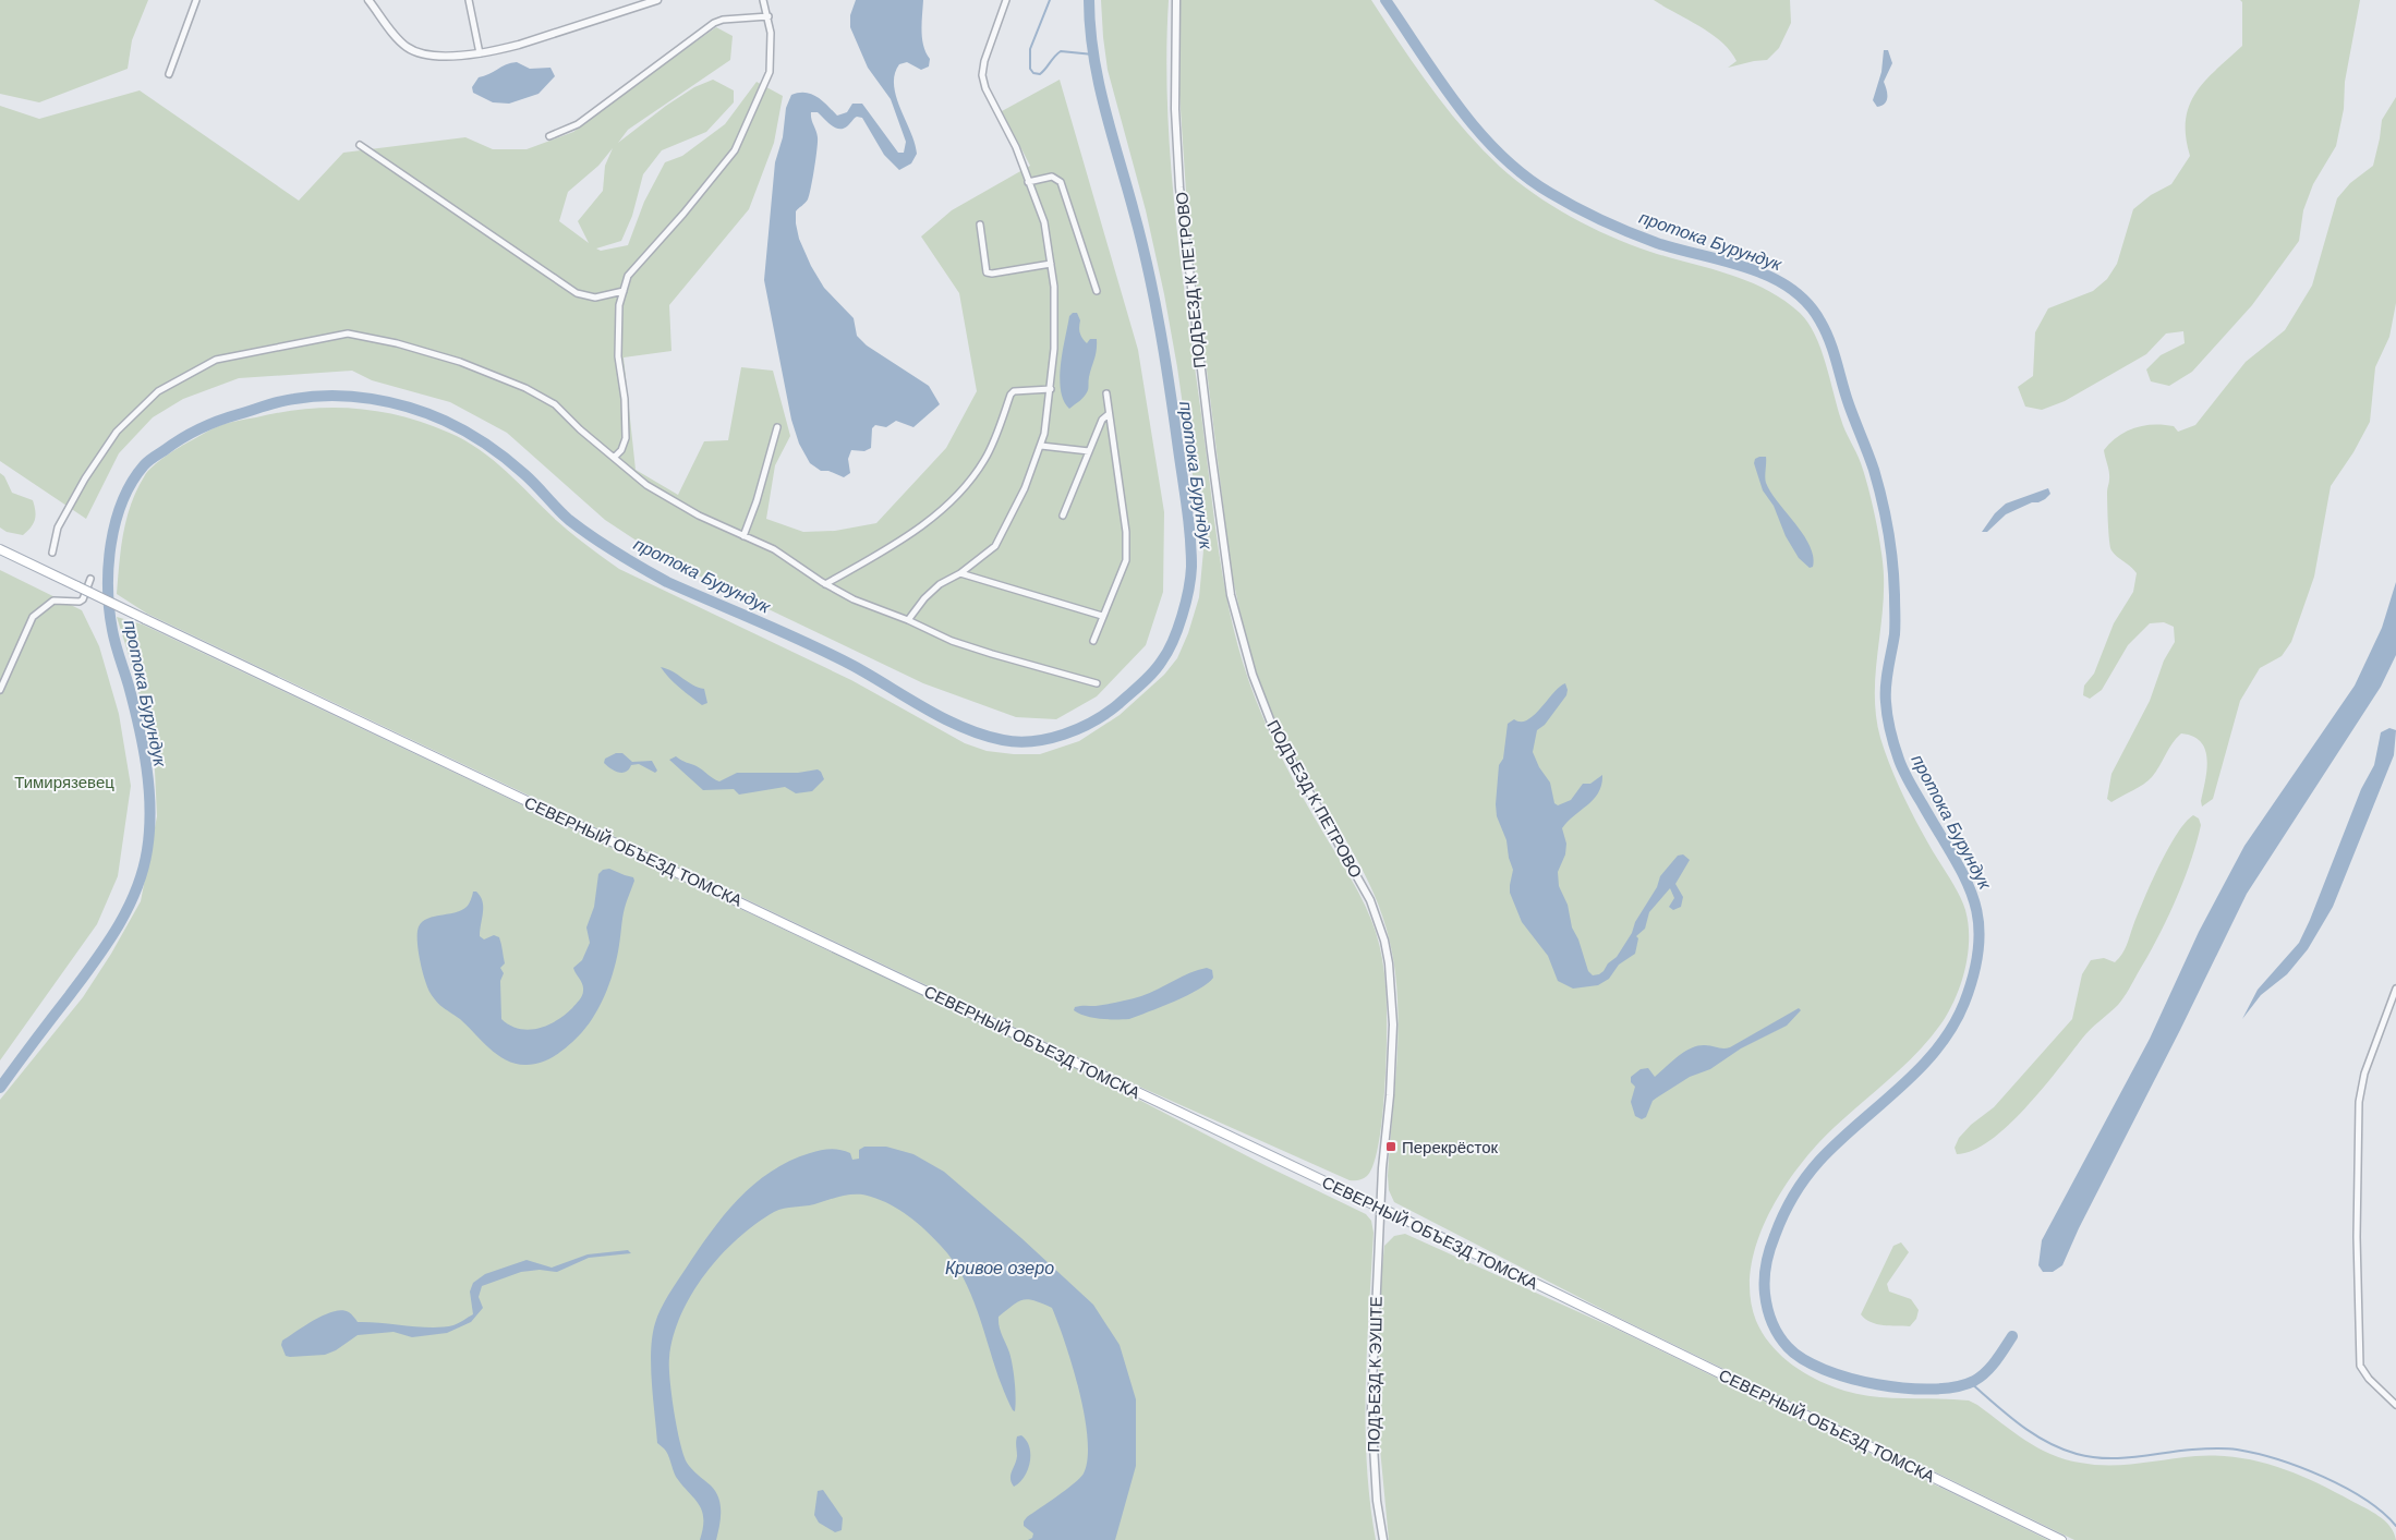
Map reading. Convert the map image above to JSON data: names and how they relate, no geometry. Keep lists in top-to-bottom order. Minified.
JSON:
{"streets":{"main road":["СЕВЕРНЫЙ ОБЪЕЗД ТОМСКА"],"street":["ПОДЪЕЗД К ПЕТРОВО","ПОДЪЕЗД К ЭУШТЕ"]},"crossings":[["ПОДЪЕЗД К ПЕТРОВО","СЕВЕРНЫЙ ОБЪЕЗД ТОМСКА"],["ПОДЪЕЗД К ПЕТРОВО","ПОДЪЕЗД К ЭУШТЕ"],["СЕВЕРНЫЙ ОБЪЕЗД ТОМСКА","ПОДЪЕЗД К ЭУШТЕ"]],"water":["протока Бурундук","Кривое озеро"],"parks":["Тимирязевец"],"places":{"transit":["Перекрёсток"]}}
